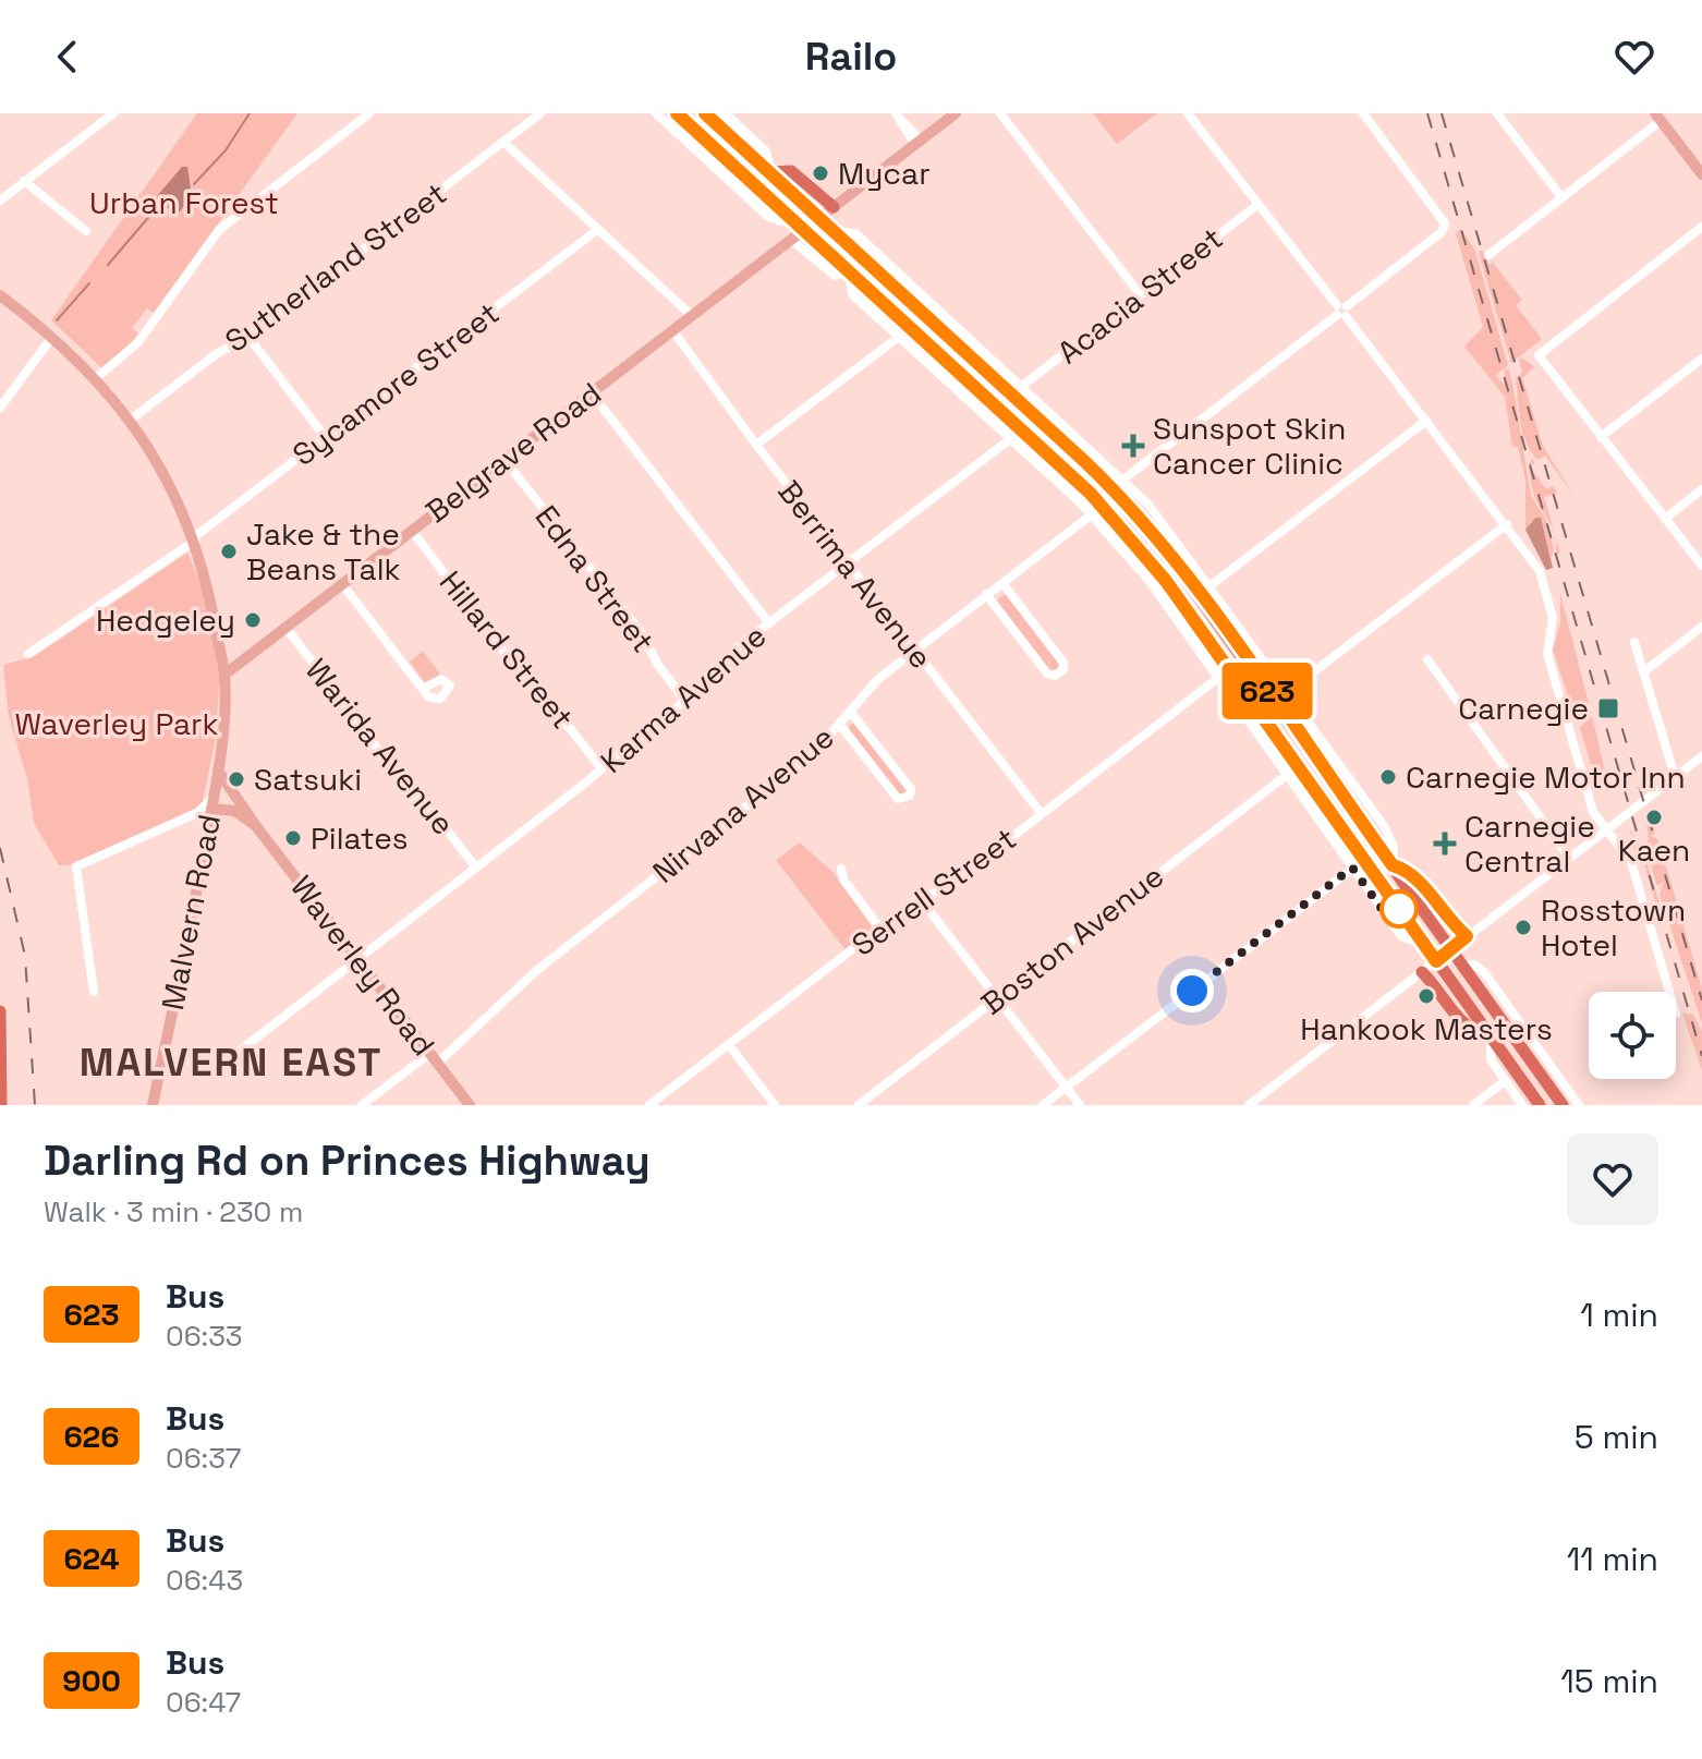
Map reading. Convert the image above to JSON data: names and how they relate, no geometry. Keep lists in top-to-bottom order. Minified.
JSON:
{"streets":{"main road":["Belgrave Road","Malvern Road","Waverley Road"],"street":["Sutherland Street","Acacia Street","Sycamore Street","Berrima Avenue","Edna Street","Hillard Street","Karma Avenue","Warida Avenue","Nirvana Avenue","Serrell Street","Boston Avenue"]},"crossings":[["Belgrave Road","Berrima Avenue"],["Belgrave Road","Edna Street"],["Belgrave Road","Hillard Street"],["Belgrave Road","Warida Avenue"],["Berrima Avenue","Karma Avenue"],["Berrima Avenue","Nirvana Avenue"],["Berrima Avenue","Serrell Street"],["Edna Street","Karma Avenue"],["Hillard Street","Karma Avenue"],["Karma Avenue","Warida Avenue"],["Karma Avenue","Malvern Road"],["Karma Avenue","Waverley Road"],["Nirvana Avenue","Waverley Road"],["Malvern Road","Waverley Road"]],"districts":["MALVERN EAST"],"parks":["Urban Forest","Waverley Park"],"places":{"other":["Mycar","Jake & the Beans Talk","Hedgeley","Carnegie Motor Inn","Satsuki","Kaen","Pilates","Rosstown Hotel","Hankook Masters"],"health":["Sunspot Skin Cancer Clinic","Carnegie Central"],"transit":["Carnegie"]},"lines":["bus line 623"],"page":{"header":"Railo","on_map":"623","heading":["Darling Rd on Princes Highway","Walk · 3 min · 230 m"],"list":[{"mark":"623","name":"Bus","note":"06:33","value":"1 min"},{"mark":"626","name":"Bus","note":"06:37","value":"5 min"},{"mark":"624","name":"Bus","note":"06:43","value":"11 min"},{"mark":"900","name":"Bus","note":"06:47","value":"15 min"}]}}
